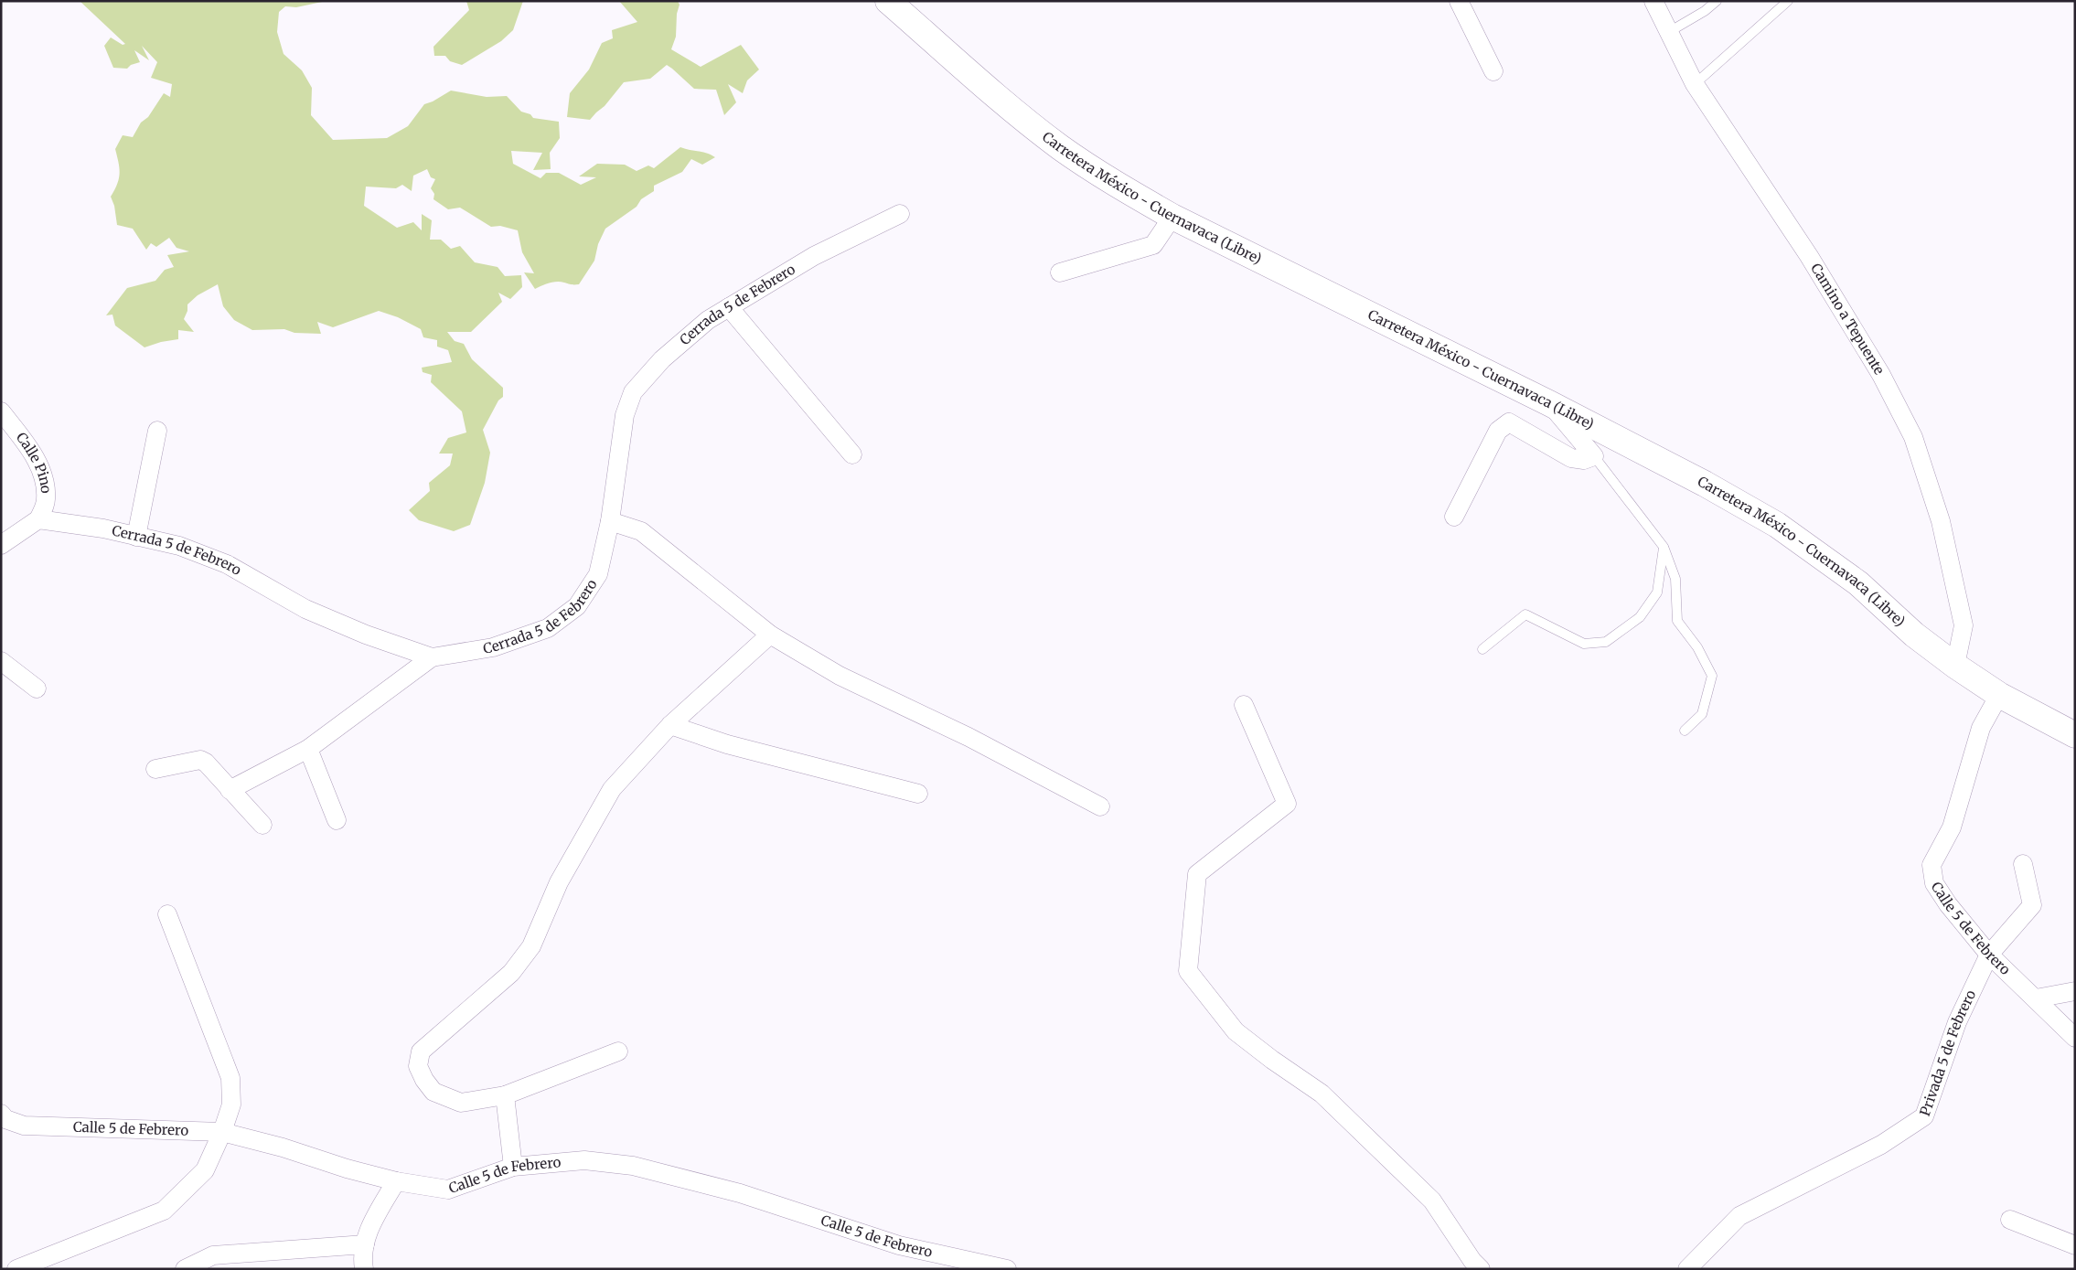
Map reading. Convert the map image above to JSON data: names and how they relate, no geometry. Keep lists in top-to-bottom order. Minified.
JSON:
{"streets":{"main road":["Carretera México - Cuernavaca (Libre)"],"street":["Cerrada 5 de Febrero","Camino a Tepuente","Calle Pino","Calle 5 de Febrero","Privada 5 de Febrero"]},"crossings":[["Carretera México - Cuernavaca (Libre)","Camino a Tepuente"],["Carretera México - Cuernavaca (Libre)","Calle 5 de Febrero"],["Cerrada 5 de Febrero","Calle Pino"],["Calle 5 de Febrero","Privada 5 de Febrero"]]}
